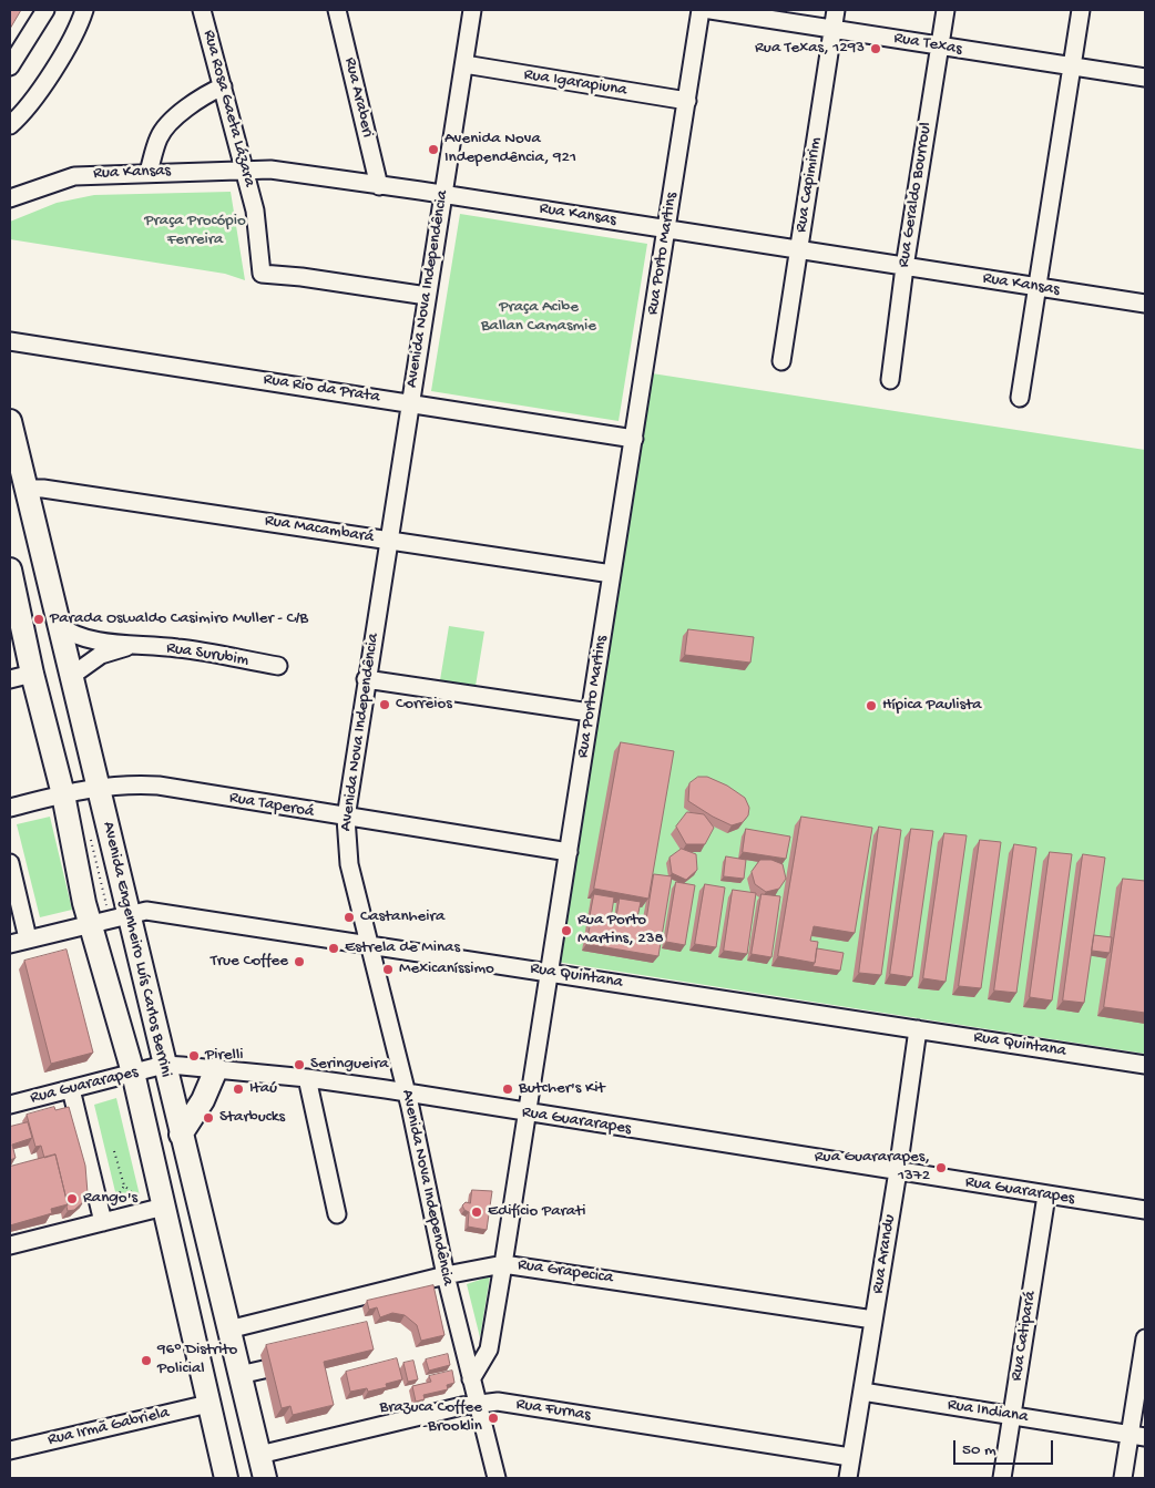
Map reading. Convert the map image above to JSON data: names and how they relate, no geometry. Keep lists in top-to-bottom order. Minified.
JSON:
{"streets":{"main road":["Avenida Engenheiro Luís Carlos Berrini"],"street":["Rua Texas","Rua Igarapiuna","Rua Araberi","Rua Rosa Gaeta Lázara","Rua Kansas","Rua Capimirim","Rua Geraldo Bourroul","Rua Porto Martins","Avenida Nova Independência","Rua Rio da Prata","Rua Macambará","Rua Surubim","Rua Taperoá","Rua Quintana","Rua Guararapes","Rua Arandu","Rua Grapecica","Rua Catipará","Rua Furnas","Rua Indiana","Rua Irmã Gabriela"]},"crossings":[["Rua Texas","Rua Capimirim"],["Rua Texas","Rua Geraldo Bourroul"],["Rua Igarapiuna","Rua Porto Martins"],["Rua Igarapiuna","Avenida Nova Independência"],["Rua Araberi","Rua Kansas"],["Rua Rosa Gaeta Lázara","Rua Kansas"],["Rua Rosa Gaeta Lázara","Avenida Nova Independência"],["Rua Kansas","Rua Capimirim"],["Rua Kansas","Rua Geraldo Bourroul"],["Rua Kansas","Rua Porto Martins"],["Rua Kansas","Avenida Nova Independência"],["Rua Porto Martins","Avenida Nova Independência"],["Rua Porto Martins","Rua Rio da Prata"],["Rua Porto Martins","Rua Macambará"],["Rua Porto Martins","Rua Taperoá"],["Rua Porto Martins","Rua Quintana"],["Rua Porto Martins","Rua Guararapes"],["Rua Porto Martins","Rua Grapecica"],["Avenida Nova Independência","Rua Rio da Prata"],["Avenida Nova Independência","Rua Macambará"],["Avenida Nova Independência","Rua Taperoá"],["Avenida Nova Independência","Rua Quintana"],["Avenida Nova Independência","Rua Guararapes"],["Avenida Nova Independência","Rua Grapecica"],["Avenida Nova Independência","Rua Furnas"],["Rua Macambará","Avenida Engenheiro Luís Carlos Berrini"],["Rua Surubim","Avenida Engenheiro Luís Carlos Berrini"],["Rua Taperoá","Avenida Engenheiro Luís Carlos Berrini"],["Avenida Engenheiro Luís Carlos Berrini","Rua Quintana"],["Avenida Engenheiro Luís Carlos Berrini","Rua Guararapes"],["Avenida Engenheiro Luís Carlos Berrini","Rua Grapecica"],["Avenida Engenheiro Luís Carlos Berrini","Rua Furnas"],["Avenida Engenheiro Luís Carlos Berrini","Rua Irmã Gabriela"],["Rua Quintana","Rua Arandu"],["Rua Guararapes","Rua Arandu"],["Rua Guararapes","Rua Catipará"],["Rua Arandu","Rua Grapecica"],["Rua Arandu","Rua Furnas"],["Rua Arandu","Rua Indiana"],["Rua Catipará","Rua Indiana"]],"parks":["Praça Procópio Ferreira","Praça Acibe Ballan Camasmie"],"places":["Rua Texas, 1293","Avenida Nova Independência, 921","Parada Oswaldo Casimiro Muller - C/B","Correios","Hípica Paulista","Castanheira","Rua Porto Martins, 238","Estrela de Minas","True Coffee","Mexicaníssimo","Pirelli","Seringueira","Itaú","Butcher's Kit","Starbucks","Rua Guararapes, 1372","Rango's","Edifício Parati","96º Distrito Policial","Brazuca Coffee -Brooklin"],"scale_bar":"50 m"}
